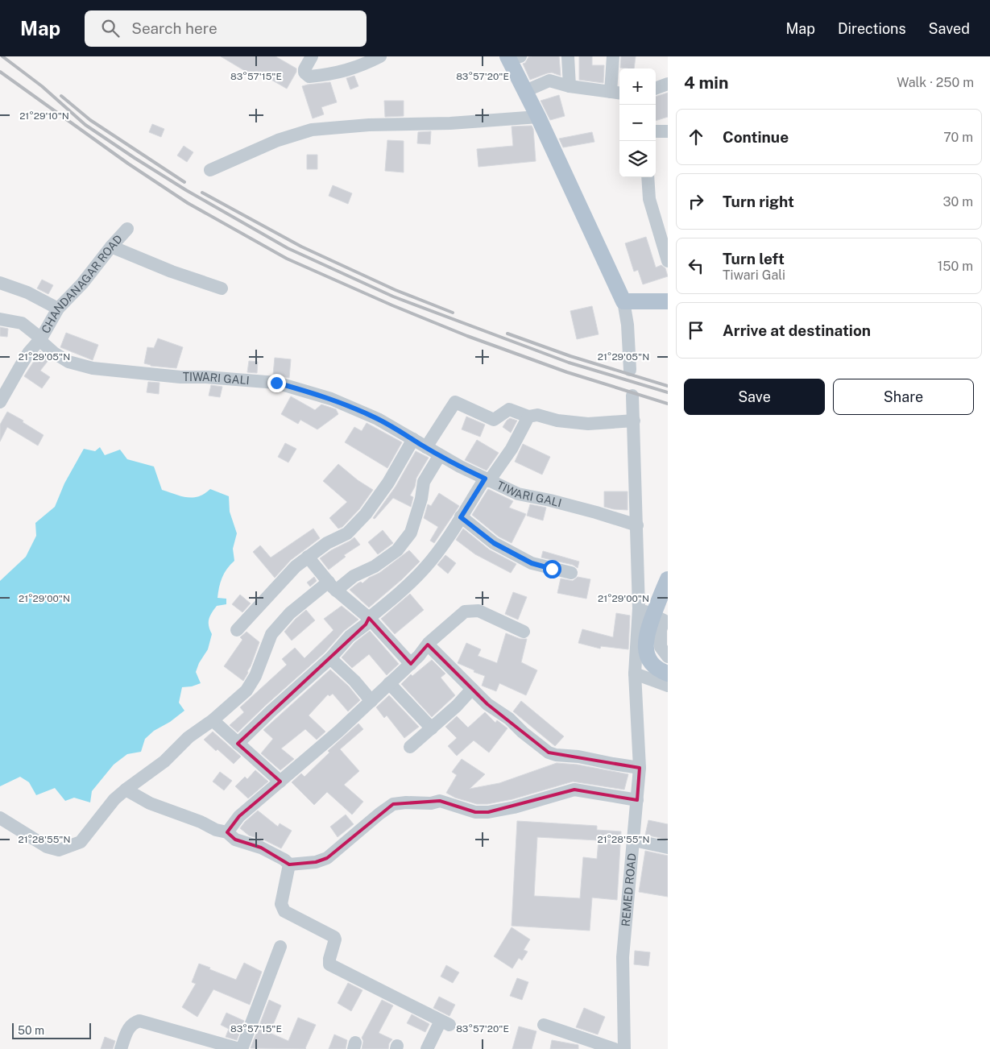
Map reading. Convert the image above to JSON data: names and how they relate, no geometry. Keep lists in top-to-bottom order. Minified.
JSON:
{"streets":{"street":["CHANDANAGAR ROAD","TIWARI GALI","REMED ROAD"]},"crossings":[["CHANDANAGAR ROAD","TIWARI GALI"],["TIWARI GALI","REMED ROAD"]],"scale_bar":"50 m","page":{"header":"Map","search":"Search here","nav":["Map","Directions","Saved"],"heading":["4 min","Walk · 250 m"],"map_buttons":["+","−"],"list":[["Continue","70 m"],["Turn right","30 m"],["Turn left","Tiwari Gali","150 m"],"Arrive at destination"],"buttons":["Save","Share"],"scale":"50 m"},"coordinates":["83°57'15\"E","83°57'20\"E","21°29'10\"N","21°29'05\"N","21°29'00\"N","21°28'55\"N"]}
